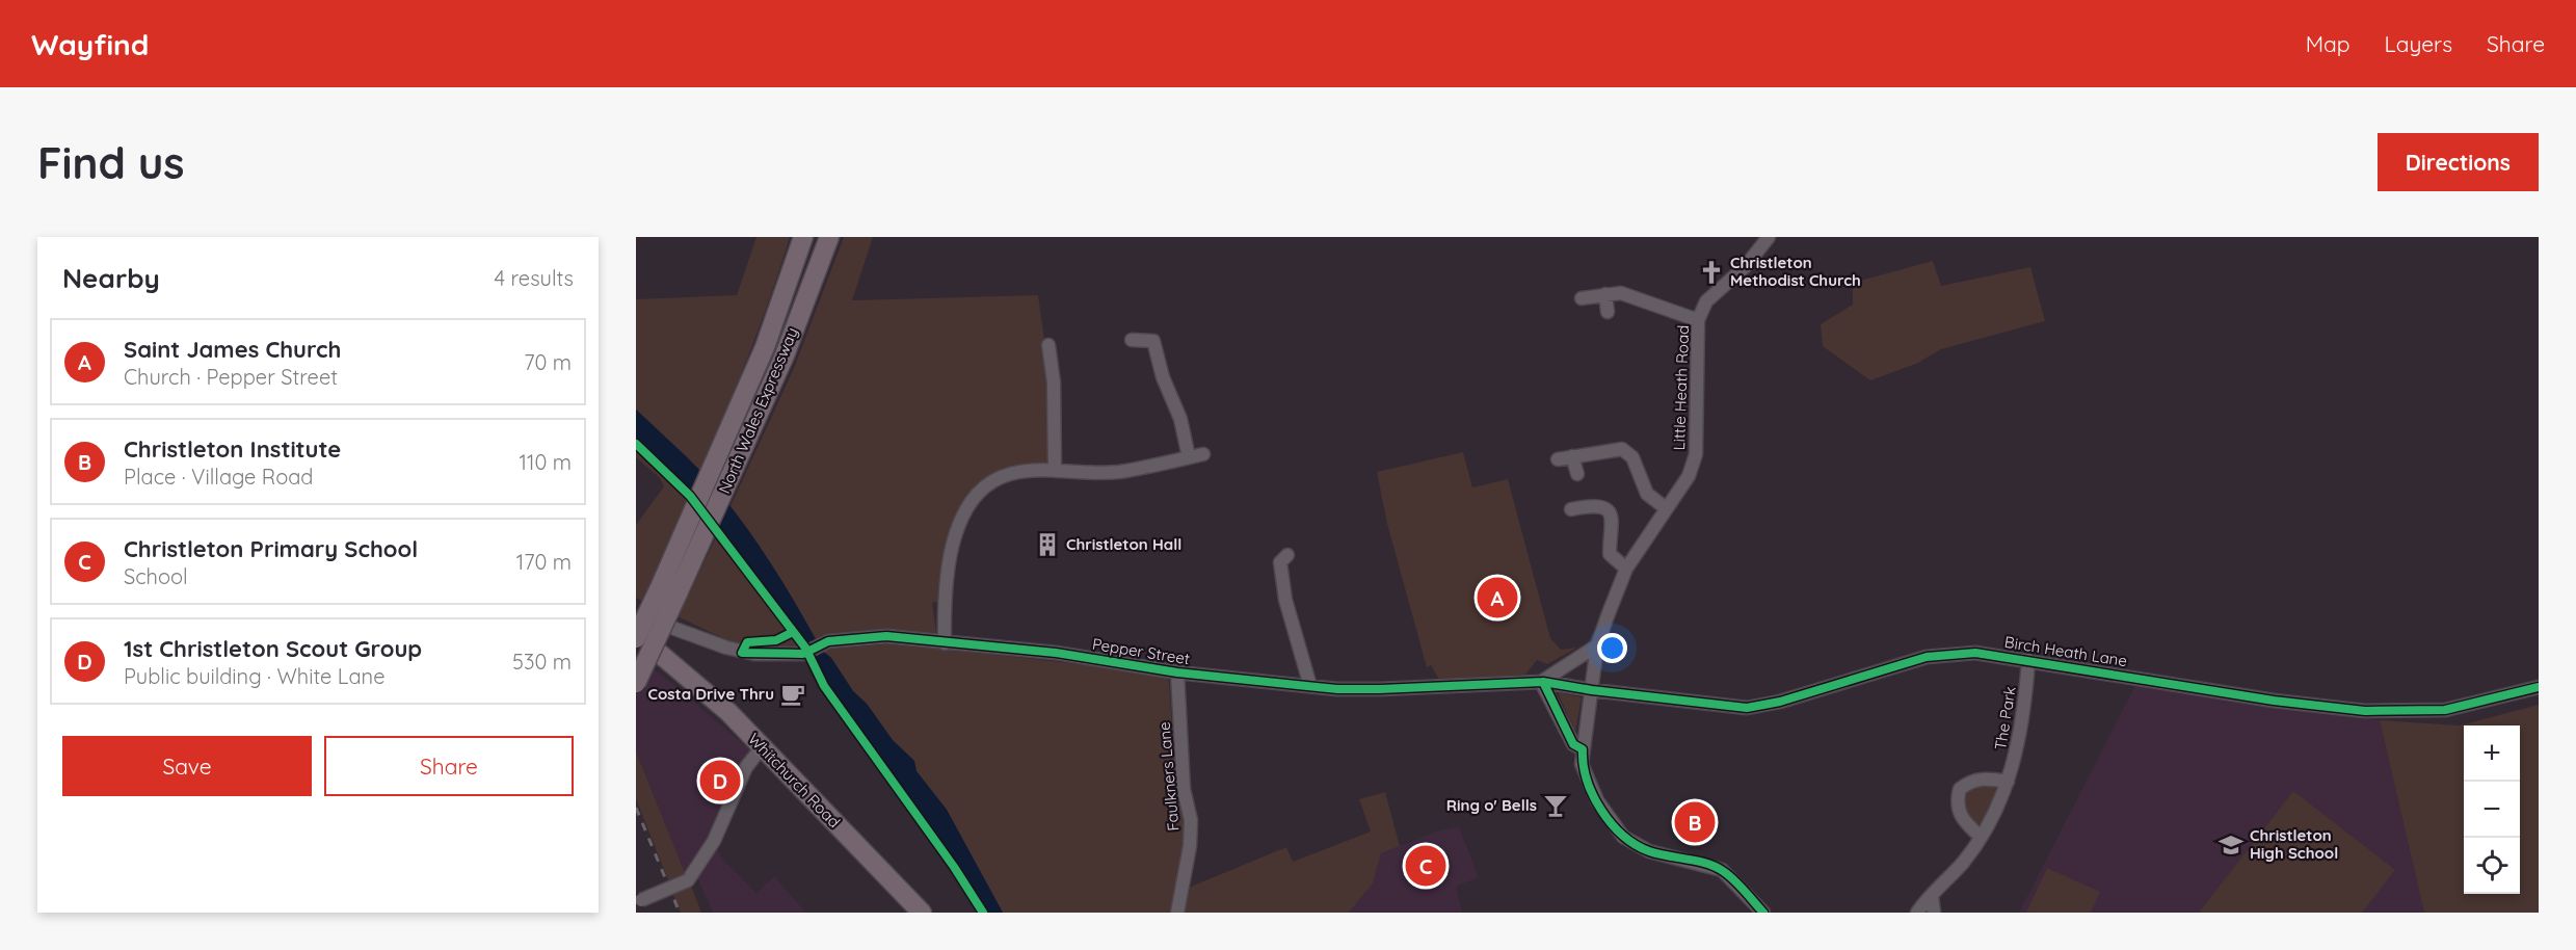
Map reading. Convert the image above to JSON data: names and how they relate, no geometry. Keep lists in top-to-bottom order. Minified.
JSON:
{"streets":{"highway":["North Wales Expressway","Whitchurch Road"],"street":["Little Heath Road","Pepper Street","Birch Heath Lane","The Park","Faulkners Lane"]},"crossings":[["Little Heath Road","Pepper Street"],["Little Heath Road","Birch Heath Lane"],["Pepper Street","Birch Heath Lane"],["Pepper Street","Faulkners Lane"],["Birch Heath Lane","The Park"]],"places":{"church":["Christleton Methodist Church"],"building":["Christleton Hall"],"cafe":["Costa Drive Thru"],"bar":["Ring o' Bells"],"school or university":["Christleton High School"]},"page":{"header":"Wayfind","nav":["Map","Layers","Share"],"buttons":["Directions",["Save","Share"]],"title":"Find us","heading":["Nearby","4 results"],"list":[{"mark":"A","name":"Saint James Church","note":"Church · Pepper Street","value":"70 m"},{"mark":"B","name":"Christleton Institute","note":"Place · Village Road","value":"110 m"},{"mark":"C","name":"Christleton Primary School","note":"School","value":"170 m"},{"mark":"D","name":"1st Christleton Scout Group","note":"Public building · White Lane","value":"530 m"}],"pins":["A","D","B","C"],"map_buttons":["+","−"]}}
